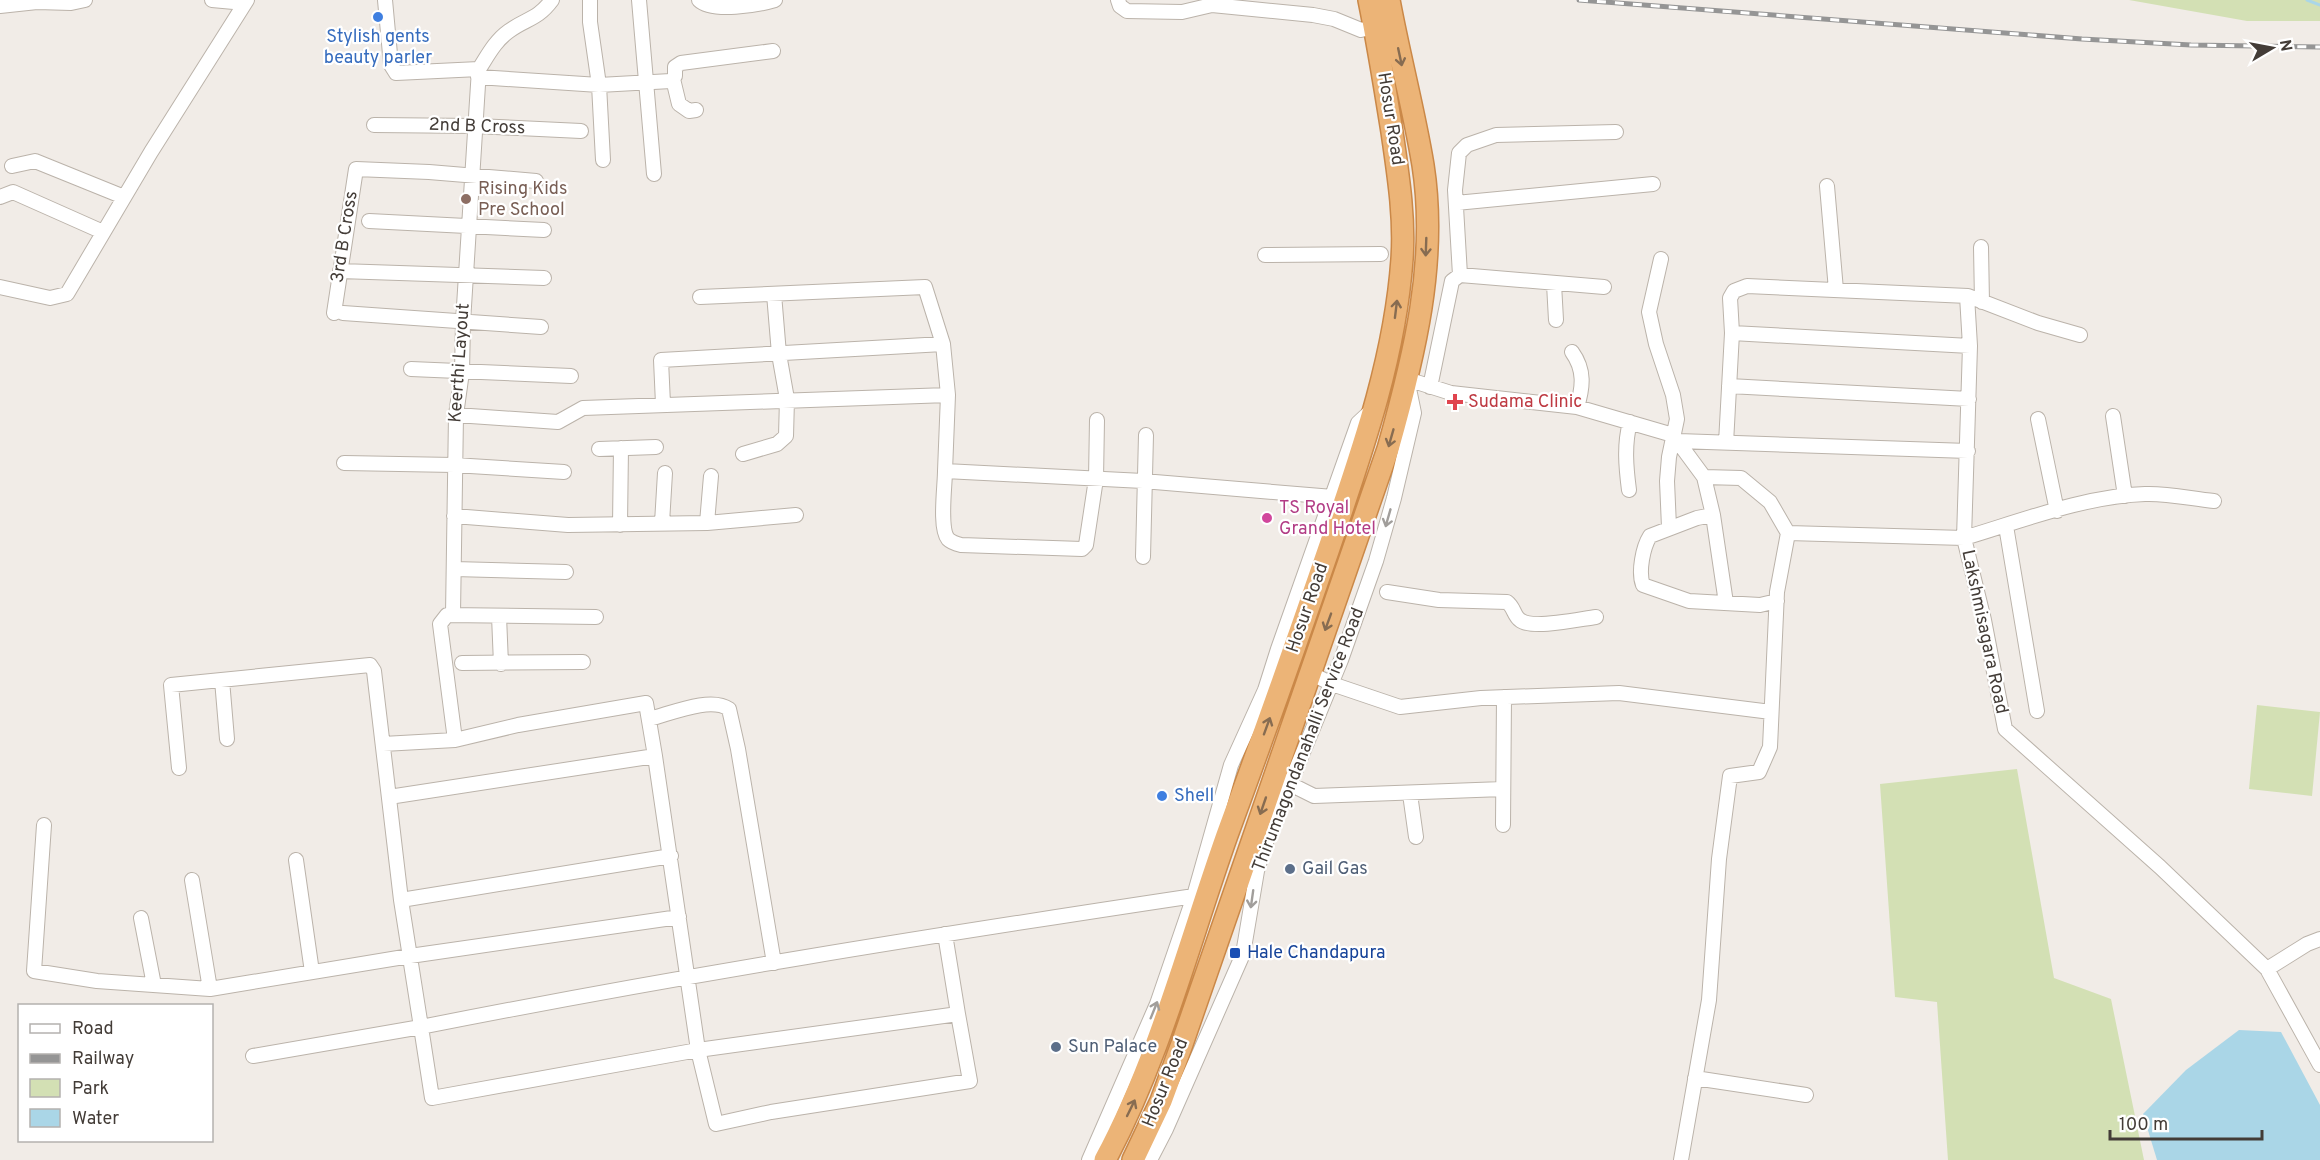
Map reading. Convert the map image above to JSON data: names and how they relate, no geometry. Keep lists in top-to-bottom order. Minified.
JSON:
{"streets":{"highway":["Hosur Road"],"street":["2nd B Cross","3rd B Cross","Keerthi Layout","Lakshmisagara Road","Thirumagondanahalli Service Road"]},"crossings":[["Hosur Road","Thirumagondanahalli Service Road"],["2nd B Cross","Keerthi Layout"],["3rd B Cross","Keerthi Layout"]],"places":{"other":["Stylish gents beauty parler","Rising Kids Pre School","TS Royal Grand Hotel","Shell","Gail Gas","Sun Palace"],"health":["Sudama Clinic"],"transit":["Hale Chandapura"]},"legend":["Road","Railway","Park","Water"],"scale_bar":"100 m","north":"right"}
